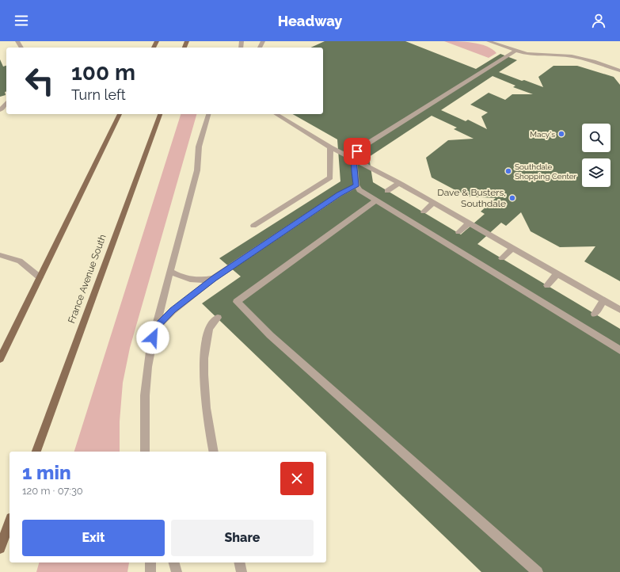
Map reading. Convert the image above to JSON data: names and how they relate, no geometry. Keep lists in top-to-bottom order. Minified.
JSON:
{"streets":{"main road":["France Avenue South"]},"places":["Macy's","Southdale Shopping Center","Dave & Busters, Southdale"],"page":{"header":"Headway","turn":["100 m","Turn left"],"heading":["1 min","120 m · 07:30"],"buttons":["Exit","Share"]}}
